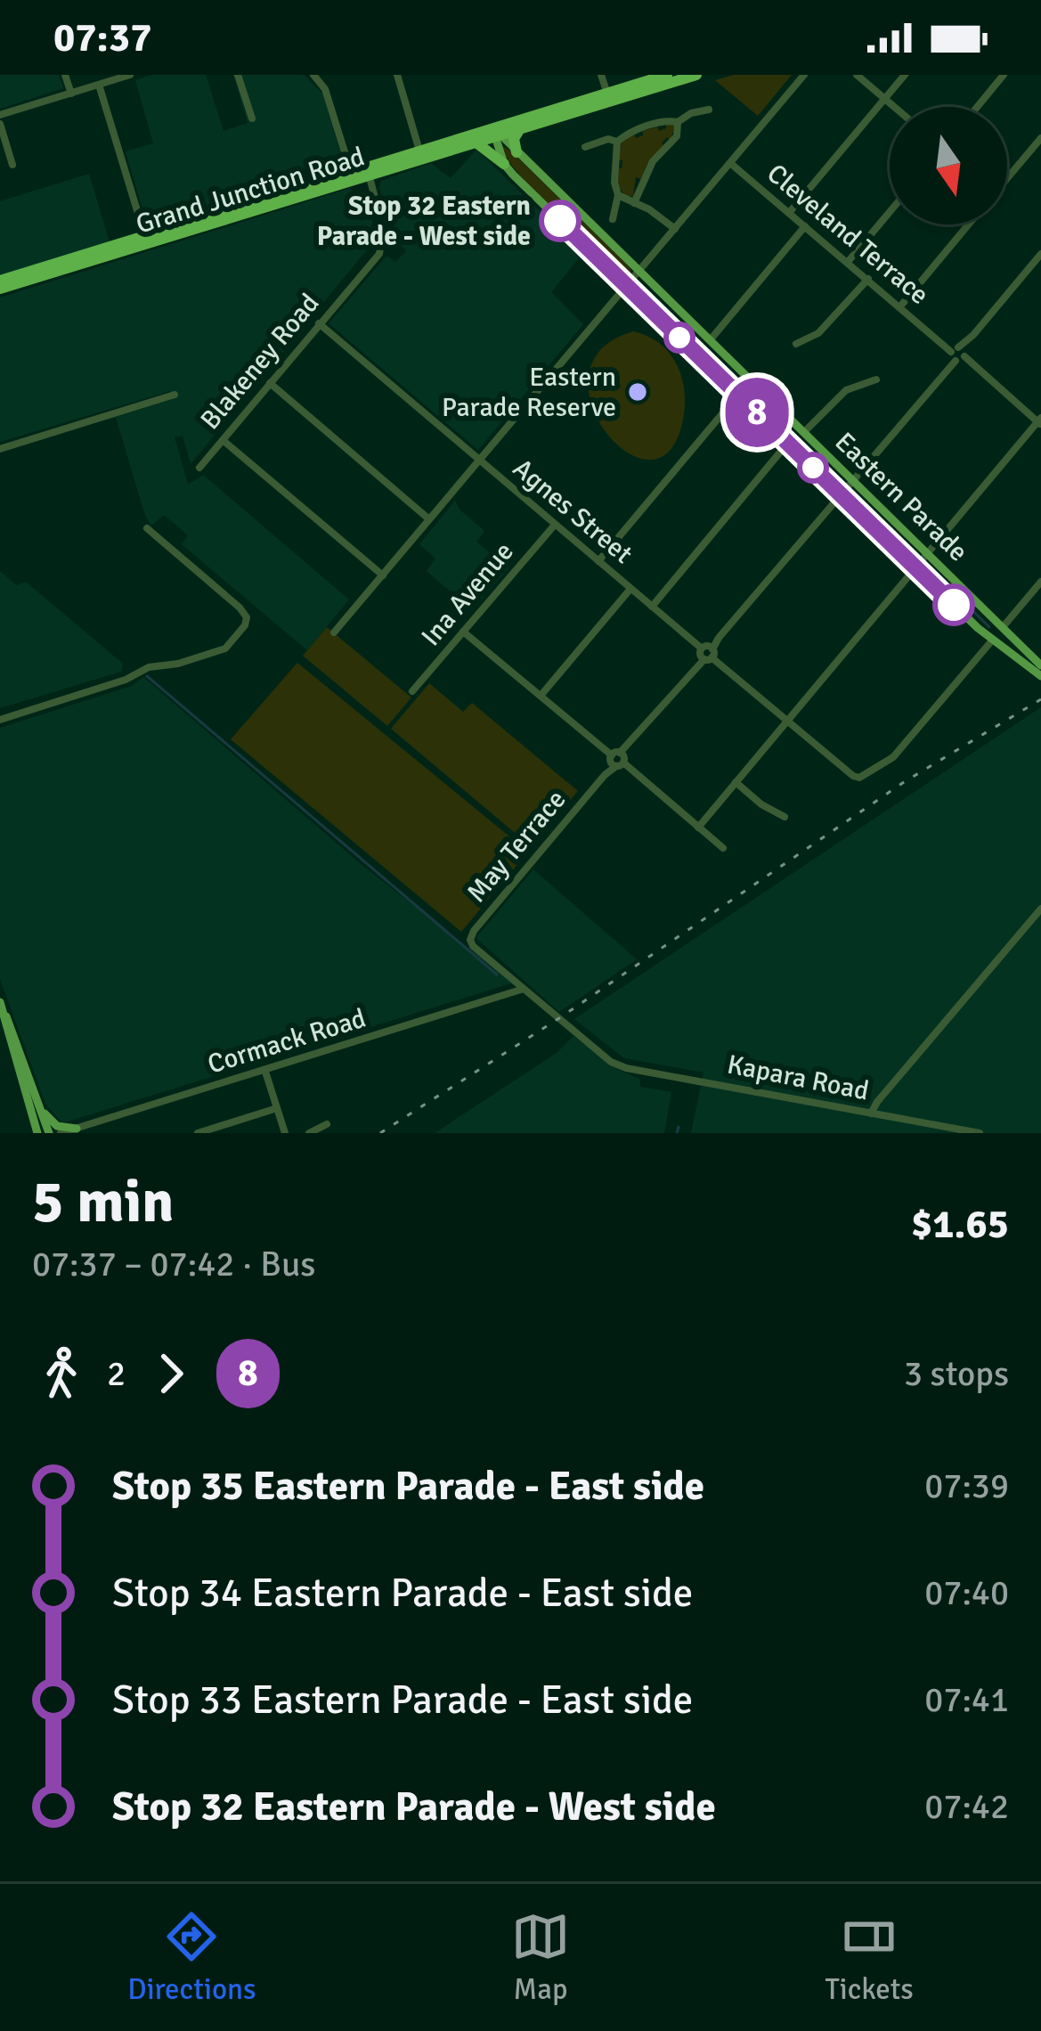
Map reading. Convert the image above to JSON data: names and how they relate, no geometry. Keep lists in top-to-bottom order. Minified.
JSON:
{"streets":{"highway":["Grand Junction Road"],"main road":["Eastern Parade"],"street":["Cleveland Terrace","Blakeney Road","Agnes Street","Ina Avenue","May Terrace","Cormack Road","Kapara Road"]},"crossings":[["Grand Junction Road","Blakeney Road"],["Grand Junction Road","Eastern Parade"],["Cleveland Terrace","May Terrace"],["Blakeney Road","Agnes Street"],["Eastern Parade","May Terrace"],["Agnes Street","Ina Avenue"],["Agnes Street","May Terrace"],["May Terrace","Cormack Road"],["May Terrace","Kapara Road"],["Cormack Road","Kapara Road"]],"places":["Stop 32 Eastern Parade - West side","Eastern Parade Reserve"],"lines":["bus line 8"],"north":"bottom","page":{"status":"07:37","on_map":"8","heading":["5 min","07:37 – 07:42 · Bus","$1.65"],"legs":["2","8","3 stops"],"list":[{"name":"Stop 35 Eastern Parade - East side","value":"07:39"},{"name":"Stop 34 Eastern Parade - East side","value":"07:40"},{"name":"Stop 33 Eastern Parade - East side","value":"07:41"},{"name":"Stop 32 Eastern Parade - West side","value":"07:42"}],"tabs":["Directions","Map","Tickets"]}}
